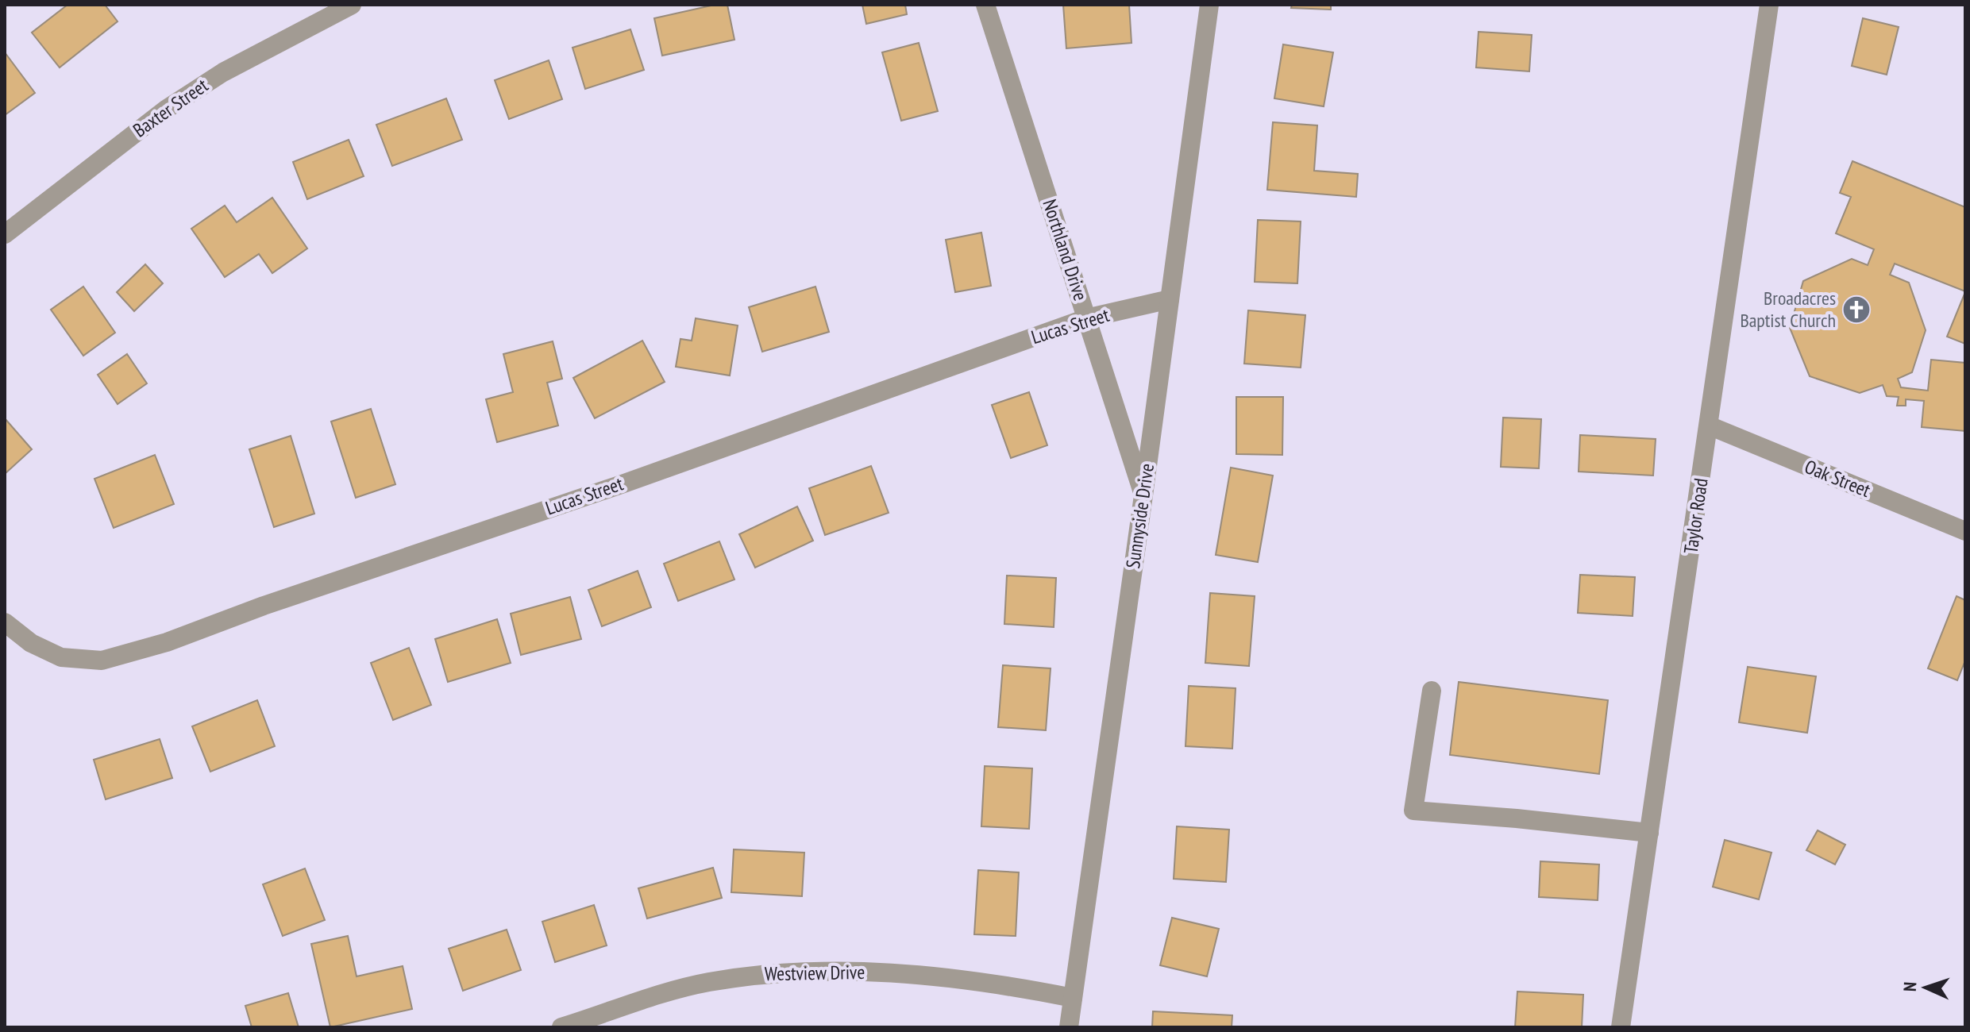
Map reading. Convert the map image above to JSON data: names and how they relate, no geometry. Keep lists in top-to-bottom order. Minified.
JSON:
{"streets":{"street":["Baxter Street","Northland Drive","Lucas Street","Oak Street","Sunnyside Drive","Taylor Road","Westview Drive"]},"crossings":[["Northland Drive","Lucas Street"],["Northland Drive","Sunnyside Drive"],["Lucas Street","Sunnyside Drive"],["Oak Street","Taylor Road"],["Sunnyside Drive","Westview Drive"]],"places":{"church":["Broadacres Baptist Church"]},"north":"left"}
